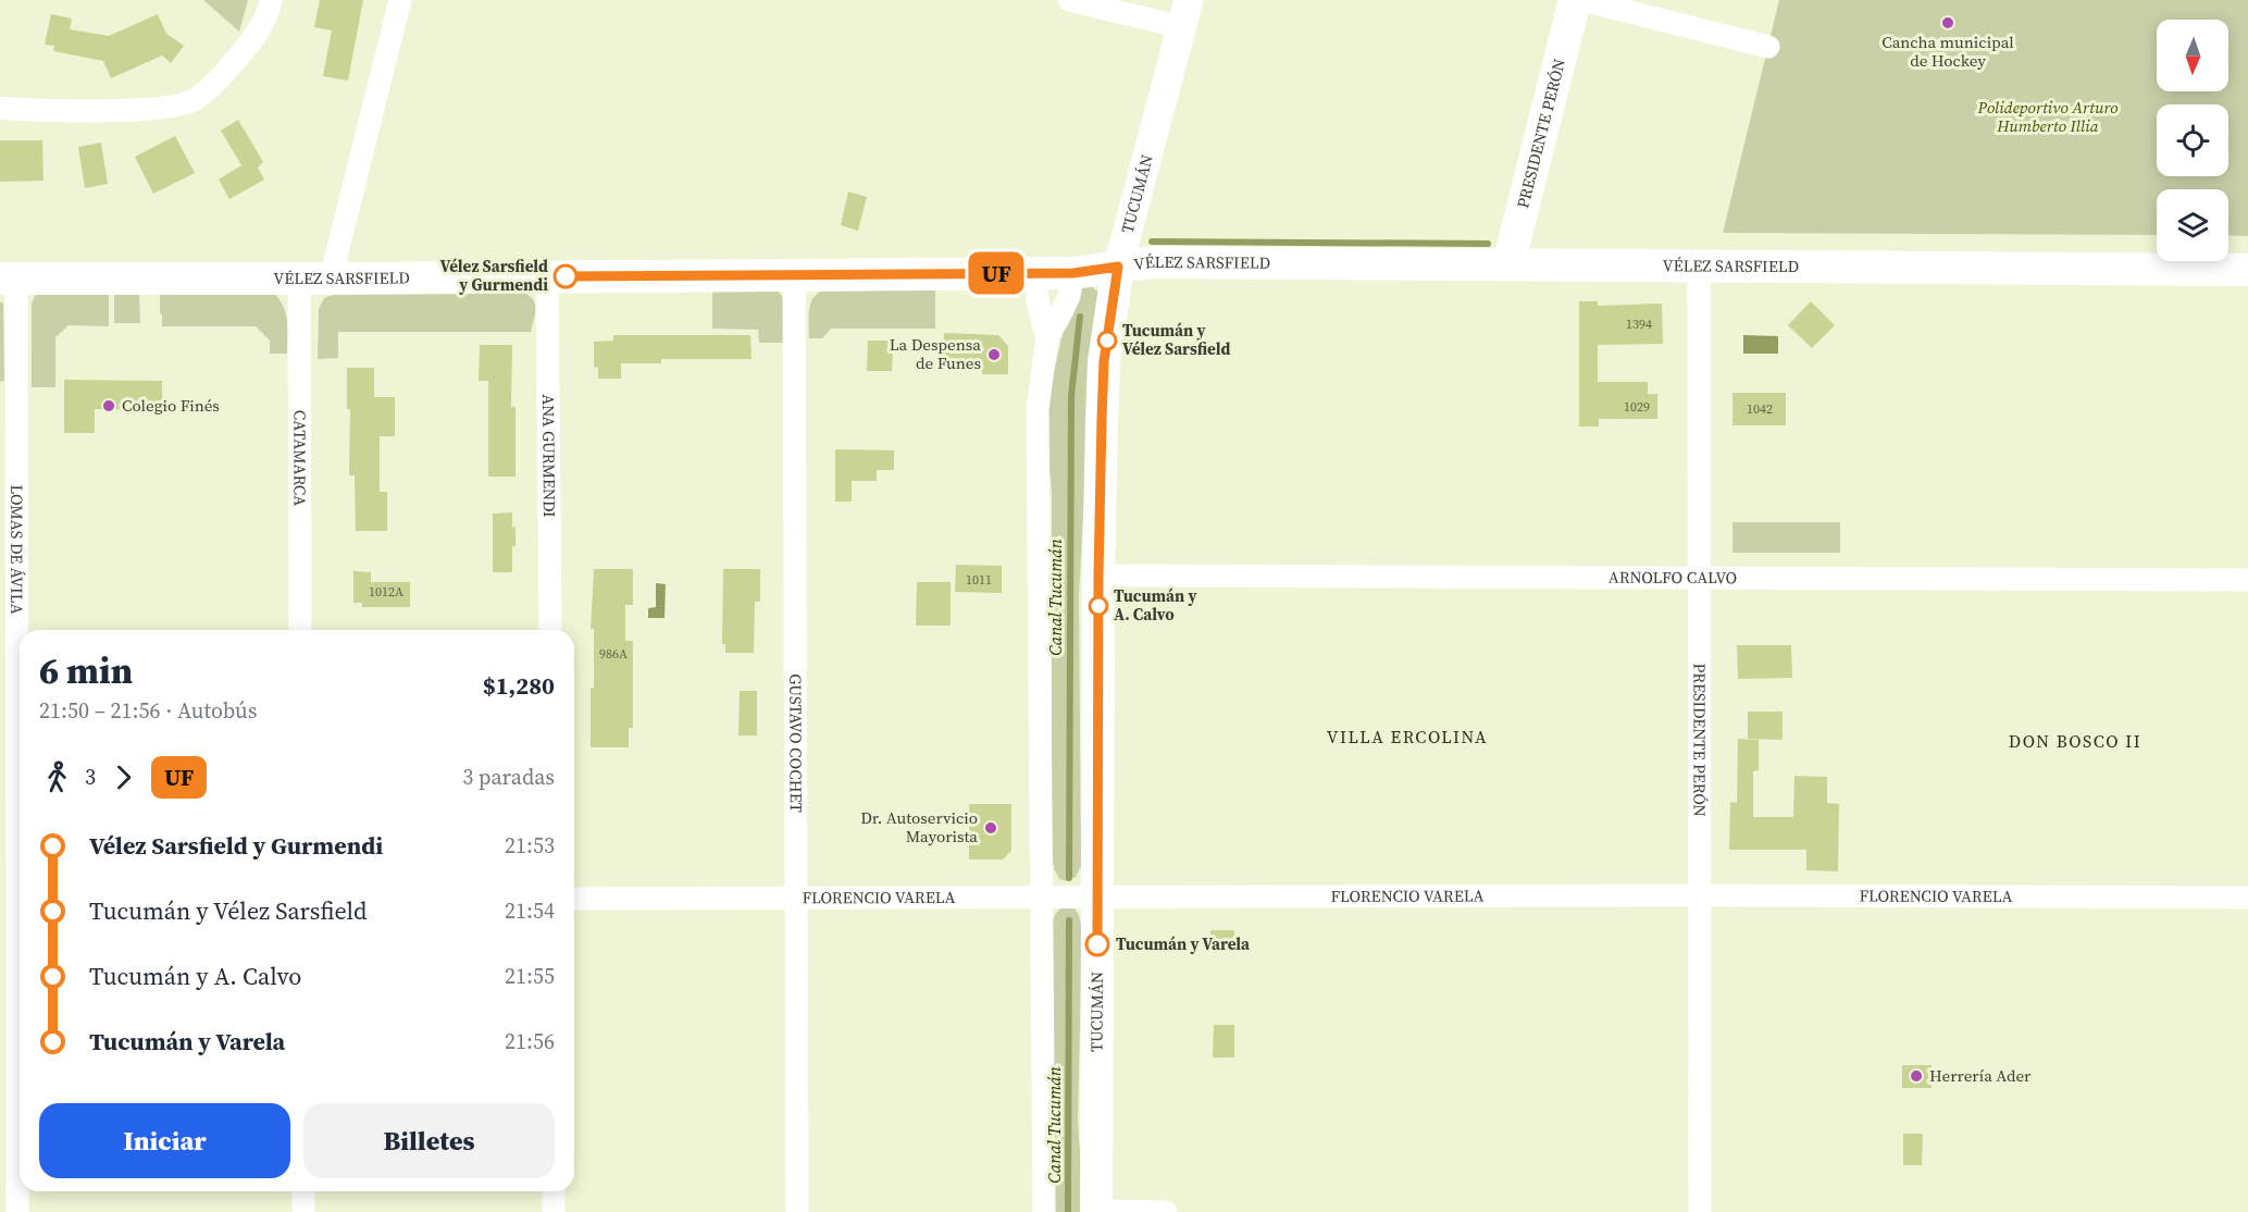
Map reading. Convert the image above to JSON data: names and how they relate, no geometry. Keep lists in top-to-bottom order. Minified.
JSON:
{"streets":{"main road":["PRESIDENTE PERÓN","TUCUMÁN","VÉLEZ SARSFIELD"],"street":["CATAMARCA","ANA GURMENDI","LOMAS DE ÁVILA","ARNOLFO CALVO","GUSTAVO COCHET","FLORENCIO VARELA"]},"crossings":[["PRESIDENTE PERÓN","VÉLEZ SARSFIELD"],["PRESIDENTE PERÓN","ARNOLFO CALVO"],["PRESIDENTE PERÓN","FLORENCIO VARELA"],["TUCUMÁN","VÉLEZ SARSFIELD"],["TUCUMÁN","ARNOLFO CALVO"],["TUCUMÁN","FLORENCIO VARELA"],["VÉLEZ SARSFIELD","CATAMARCA"],["VÉLEZ SARSFIELD","ANA GURMENDI"],["VÉLEZ SARSFIELD","LOMAS DE ÁVILA"],["VÉLEZ SARSFIELD","GUSTAVO COCHET"],["GUSTAVO COCHET","FLORENCIO VARELA"]],"districts":["VILLA ERCOLINA","DON BOSCO II"],"water":["Canal Tucumán"],"parks":["Polideportivo Arturo Humberto Illia"],"places":["Cancha municipal de Hockey","Vélez Sarsfield y Gurmendi","Tucumán y Vélez Sarsfield","La Despensa de Funes","Colegio Finés","Tucumán y A. Calvo","Dr. Autoservicio Mayorista","Tucumán y Varela","Herrería Ader"],"lines":["bus line UF"],"house_numbers":["1394","1029","1042","1011","1012A","986A"],"north":"bottom","page":{"on_map":"UF","heading":["6 min","21:50 – 21:56 · Autobús","$1,280"],"legs":["3","UF","3 paradas"],"list":[{"name":"Vélez Sarsfield y Gurmendi","value":"21:53"},{"name":"Tucumán y Vélez Sarsfield","value":"21:54"},{"name":"Tucumán y A. Calvo","value":"21:55"},{"name":"Tucumán y Varela","value":"21:56"}],"buttons":["Iniciar","Billetes"]}}
